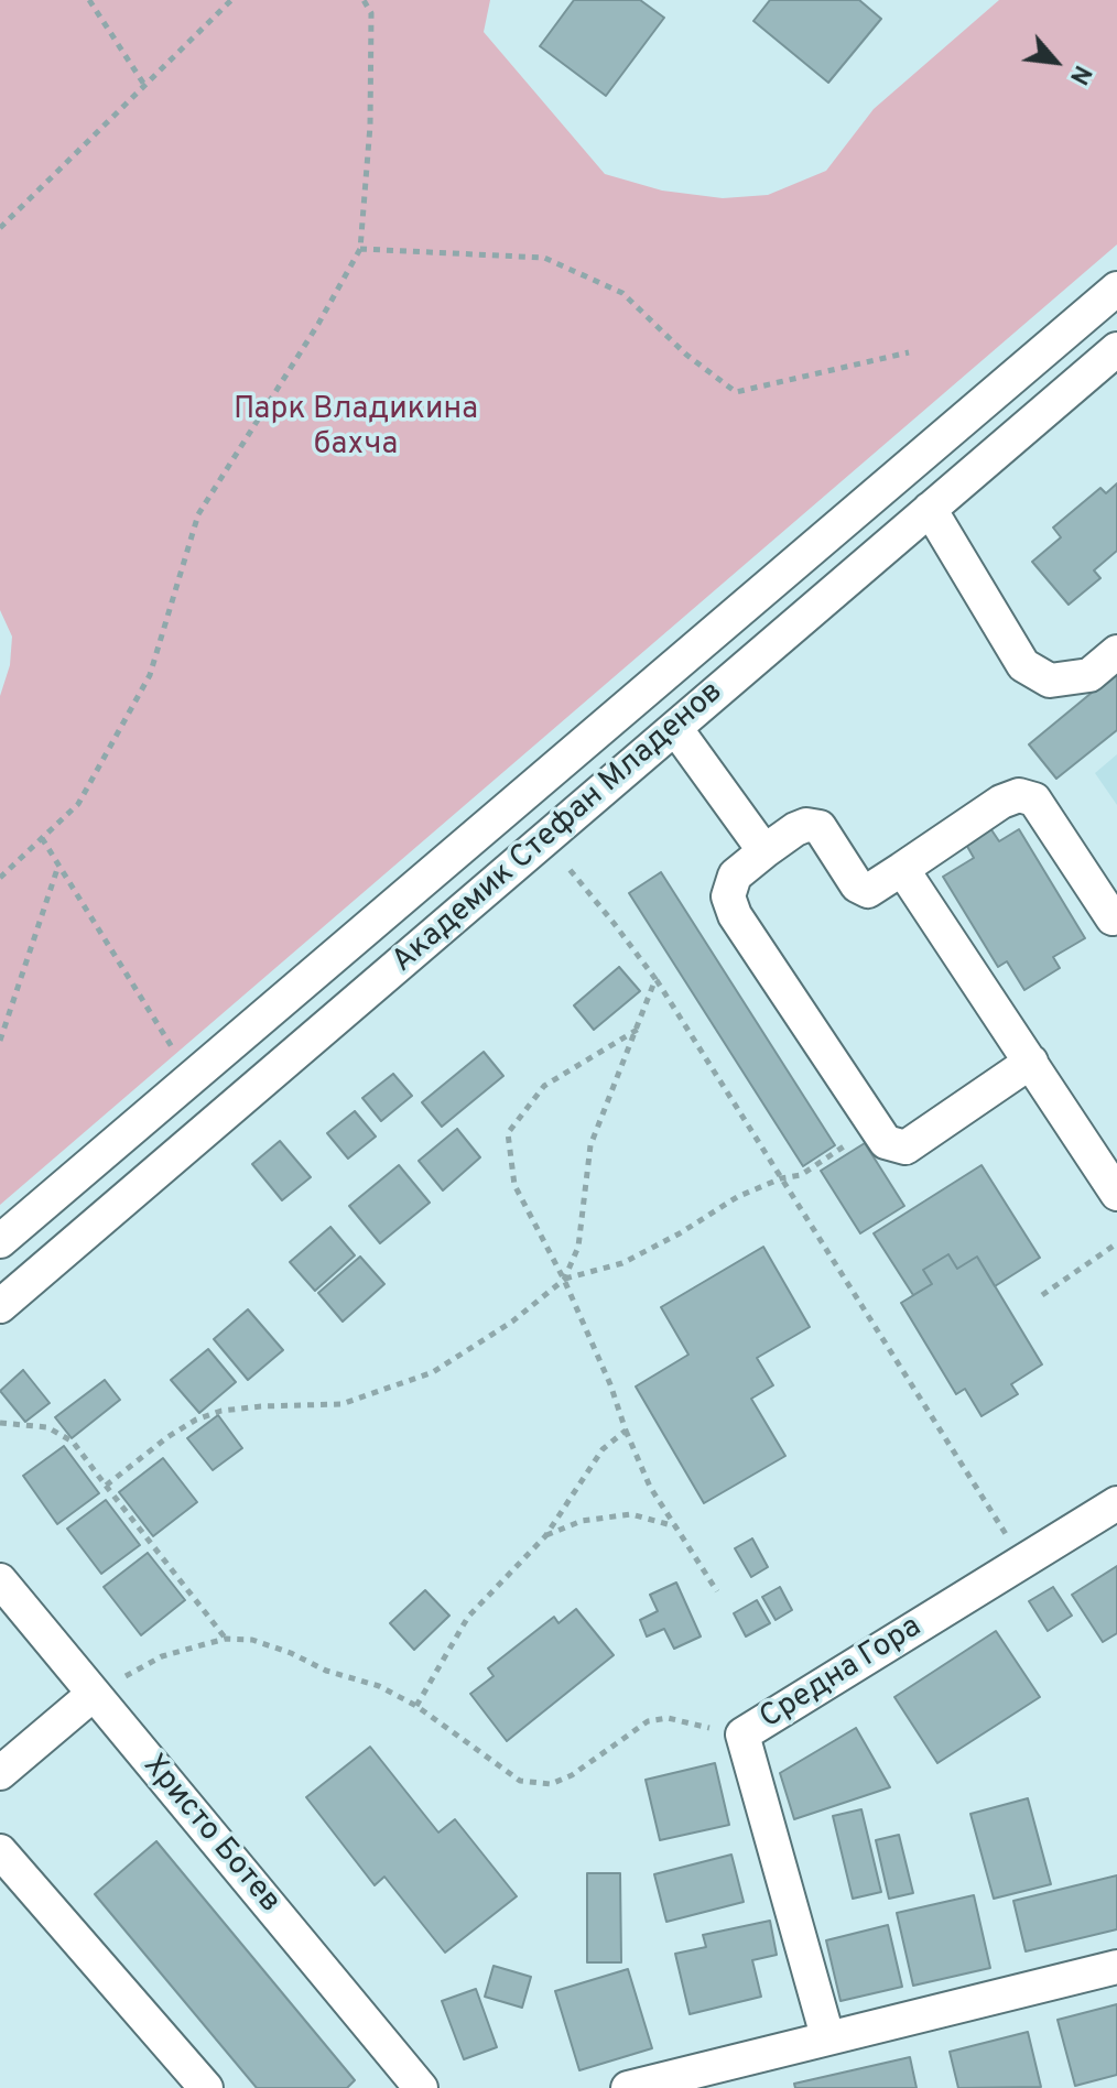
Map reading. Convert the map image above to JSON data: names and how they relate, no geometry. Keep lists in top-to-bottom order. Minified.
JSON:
{"streets":{"street":["Академик Стефан Младенов","Средна Гора","Христо Ботев"]},"parks":["Парк Владикина бахча"],"north":"bottom right"}
